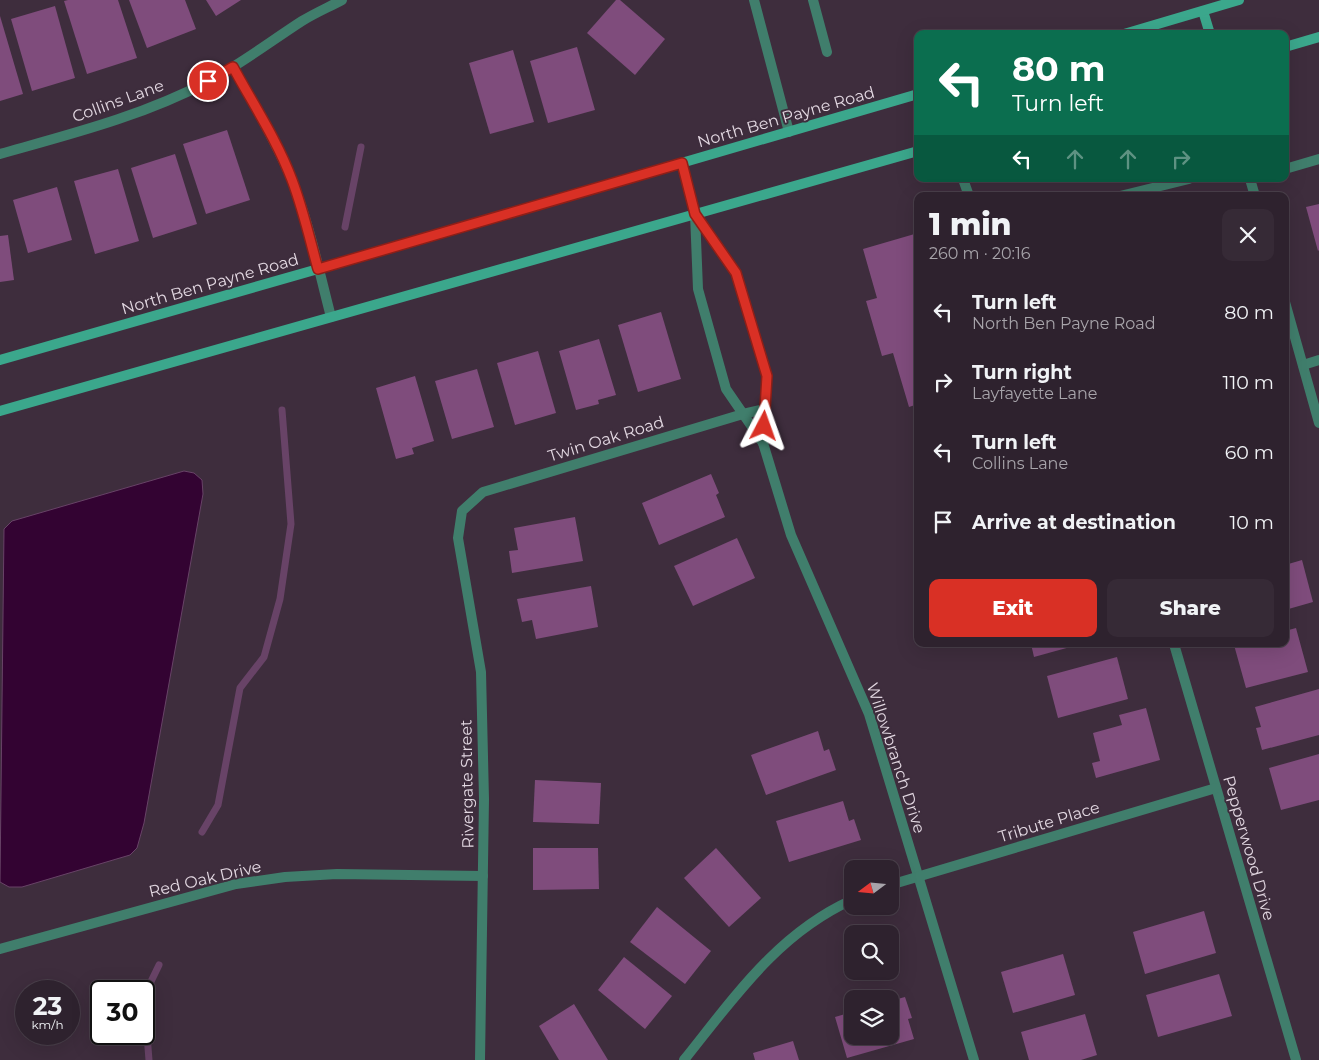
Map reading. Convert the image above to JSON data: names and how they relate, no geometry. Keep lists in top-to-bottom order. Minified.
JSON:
{"streets":{"street":["Collins Lane","North Ben Payne Road","Twin Oak Road","Willowbranch Drive","Rivergate Street","Tribute Place","Pepperwood Drive","Red Oak Drive"]},"crossings":[["North Ben Payne Road","Willowbranch Drive"],["Twin Oak Road","Willowbranch Drive"],["Twin Oak Road","Rivergate Street"],["Willowbranch Drive","Tribute Place"],["Rivergate Street","Red Oak Drive"],["Tribute Place","Pepperwood Drive"]],"north":"left","page":{"turn":["80 m","Turn left"],"heading":["1 min","260 m · 20:16"],"list":[{"name":"Turn left","note":"North Ben Payne Road","value":"80 m"},{"name":"Turn right","note":"Layfayette Lane","value":"110 m"},{"name":"Turn left","note":"Collins Lane","value":"60 m"},{"name":"Arrive at destination","value":"10 m"}],"buttons":["Exit","Share"],"speed":"23 km/h","limit":"30"}}
